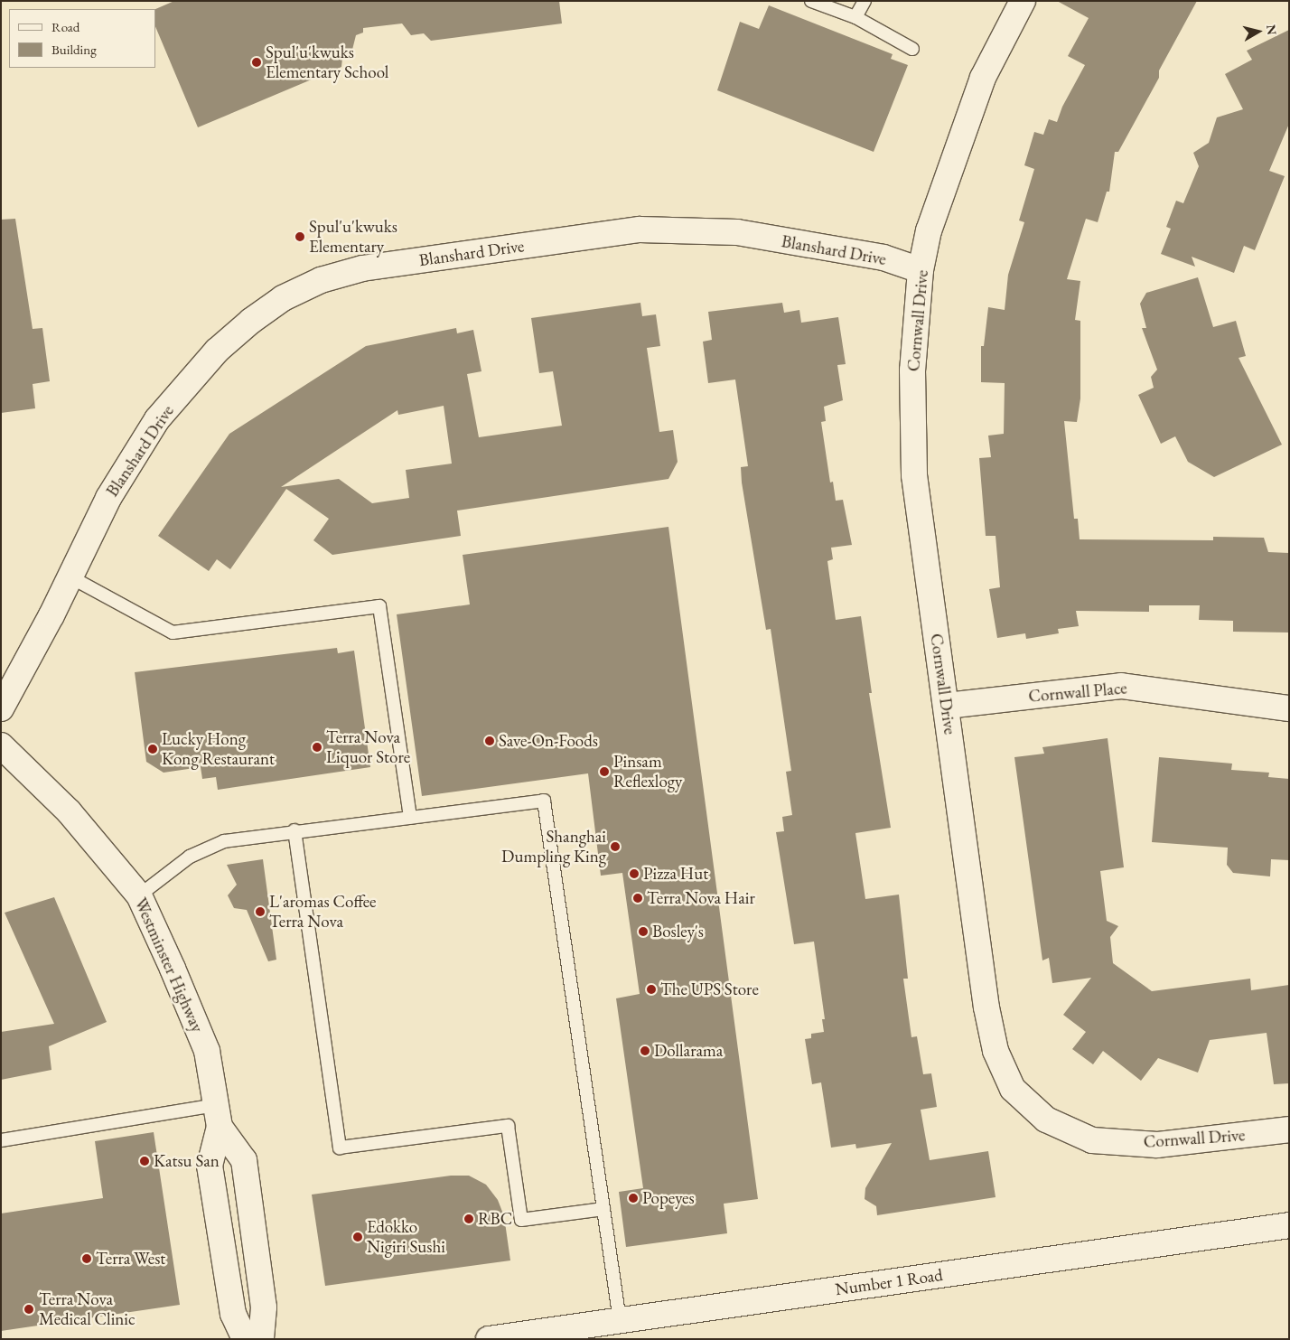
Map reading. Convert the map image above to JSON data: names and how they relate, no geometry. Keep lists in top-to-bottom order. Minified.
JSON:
{"streets":{"street":["Blanshard Drive","Cornwall Drive","Cornwall Place","Westminster Highway","Number 1 Road"]},"crossings":[["Blanshard Drive","Cornwall Drive"],["Cornwall Drive","Cornwall Place"]],"places":["Spul'u'kwuks Elementary School","Spul'u'kwuks Elementary","Save-On-Foods","Terra Nova Liquor Store","Lucky Hong Kong Restaurant","Pinsam Reflexlogy","Shanghai Dumpling King","Pizza Hut","Terra Nova Hair","L'aromas Coffee Terra Nova","Bosley's","The UPS Store","Dollarama","Katsu San","Popeyes","RBC","Edokko Nigiri Sushi","Terra West","Terra Nova Medical Clinic"],"legend":["Road","Building"],"north":"right"}
